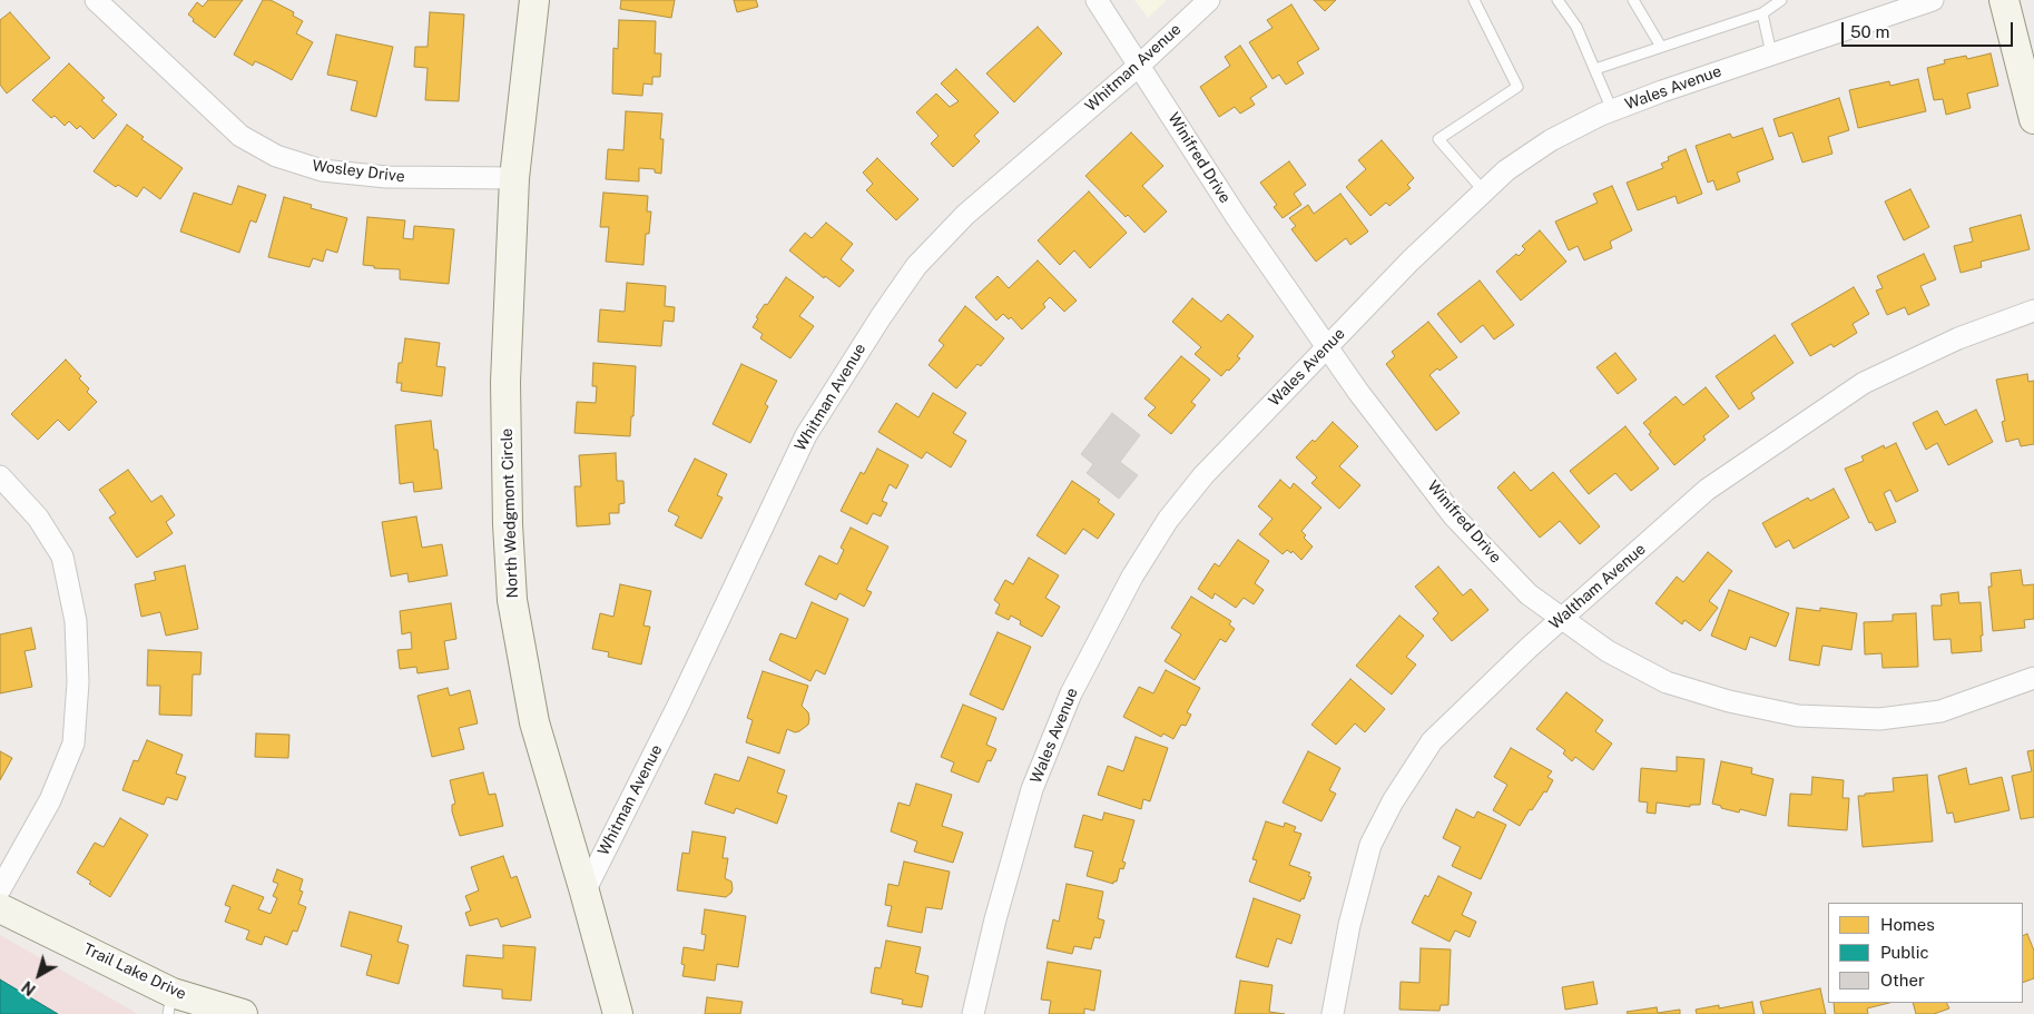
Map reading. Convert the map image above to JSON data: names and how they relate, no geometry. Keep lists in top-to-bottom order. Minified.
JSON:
{"streets":{"street":["Whitman Avenue","Wales Avenue","Winifred Drive","Wosley Drive","North Wedgmont Circle","Waltham Avenue","Trail Lake Drive"]},"crossings":[["Whitman Avenue","Winifred Drive"],["Whitman Avenue","North Wedgmont Circle"],["Wales Avenue","Winifred Drive"],["Winifred Drive","Waltham Avenue"],["Wosley Drive","North Wedgmont Circle"]],"legend":["Homes","Public","Other"],"scale_bar":"50 m","north":"bottom left"}
